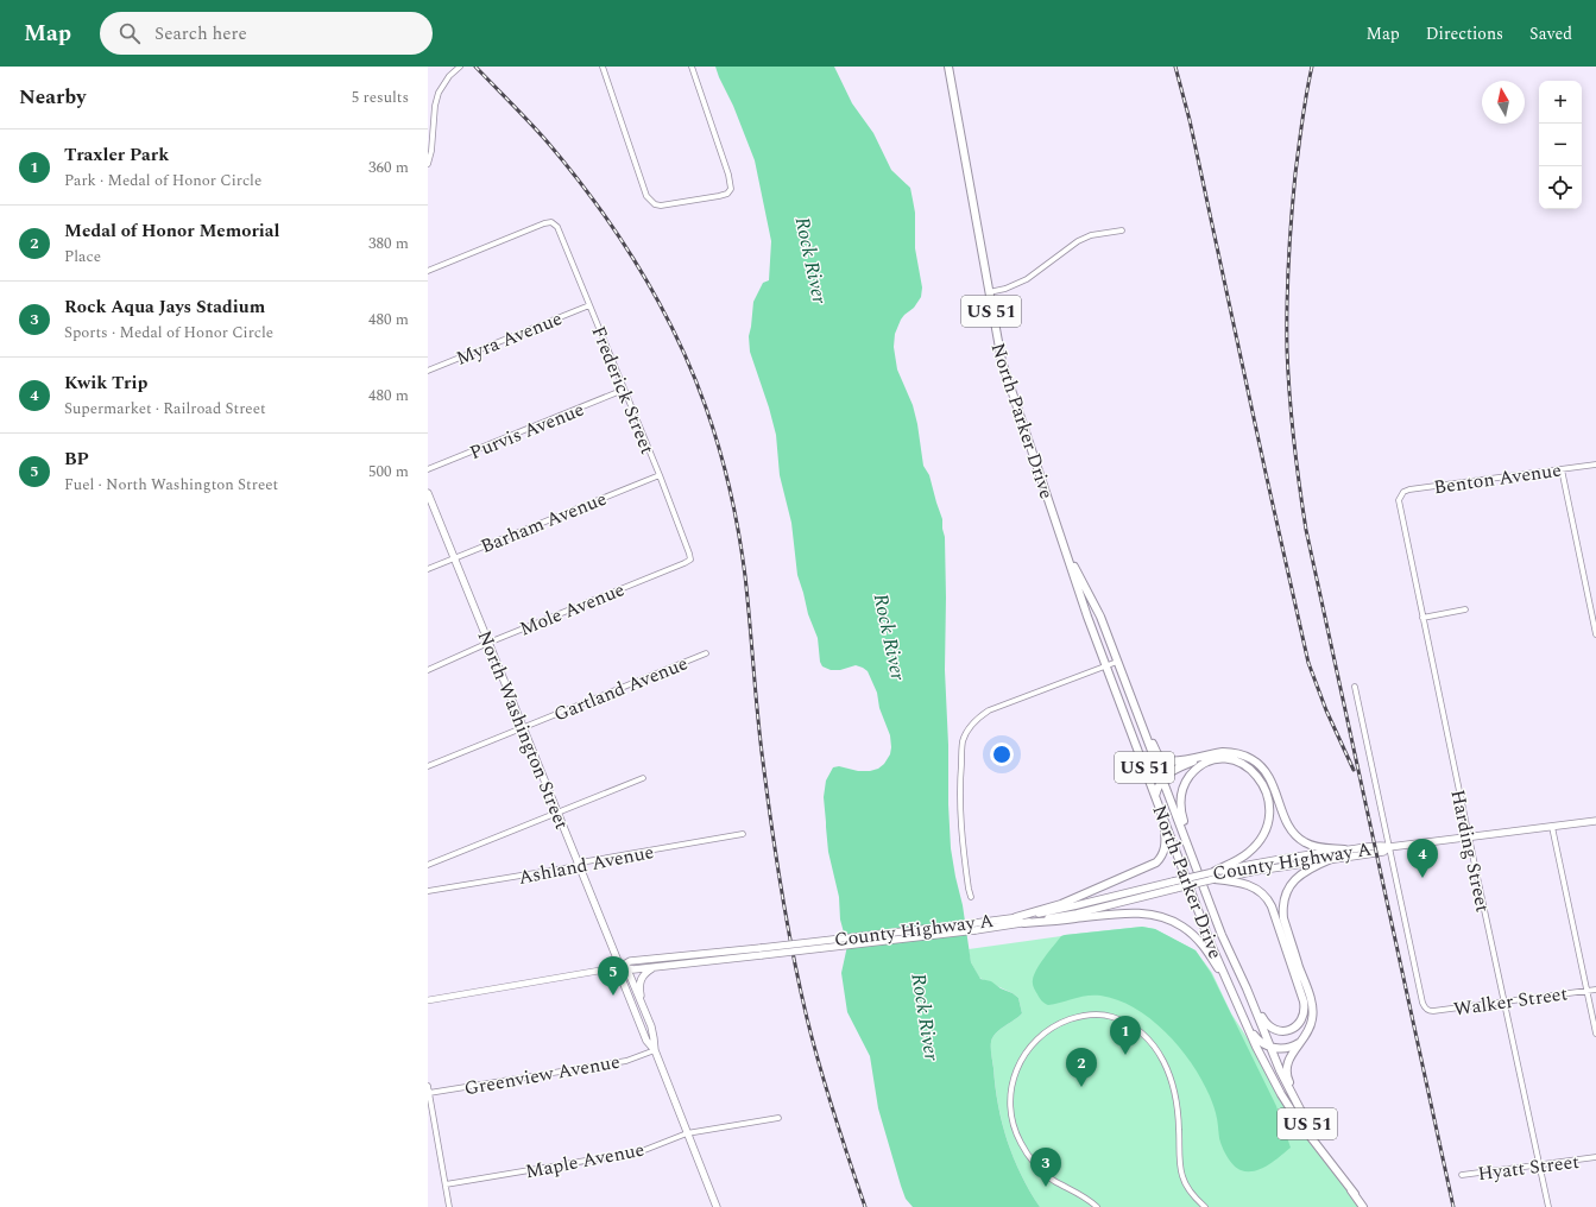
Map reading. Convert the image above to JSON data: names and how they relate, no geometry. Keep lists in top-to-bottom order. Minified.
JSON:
{"streets":{"main road":["US 51","North Parker Drive","North Washington Street","County Highway A"],"street":["Myra Avenue","Frederick Street","Purvis Avenue","Benton Avenue","Barham Avenue","Mole Avenue","Gartland Avenue","Harding Street","Ashland Avenue","Walker Street","Greenview Avenue","Maple Avenue","Hyatt Street"]},"crossings":[["Myra Avenue","Frederick Street"],["Frederick Street","Purvis Avenue"],["Frederick Street","Barham Avenue"],["Frederick Street","Mole Avenue"],["Benton Avenue","Harding Street"],["Barham Avenue","North Washington Street"],["Mole Avenue","North Washington Street"],["Gartland Avenue","North Washington Street"],["North Washington Street","Ashland Avenue"],["North Washington Street","Greenview Avenue"],["North Washington Street","Maple Avenue"],["Harding Street","Walker Street"],["Harding Street","Hyatt Street"],["County Highway A","Walker Street"]],"water":["Rock River"],"north":"top","page":{"header":"Map","search":"Search here","nav":["Map","Directions","Saved"],"heading":["Nearby","5 results"],"map_buttons":["+","−"],"list":[{"mark":"1","name":"Traxler Park","note":"Park · Medal of Honor Circle","value":"360 m"},{"mark":"2","name":"Medal of Honor Memorial","note":"Place","value":"380 m"},{"mark":"3","name":"Rock Aqua Jays Stadium","note":"Sports · Medal of Honor Circle","value":"480 m"},{"mark":"4","name":"Kwik Trip","note":"Supermarket · Railroad Street","value":"480 m"},{"mark":"5","name":"BP","note":"Fuel · North Washington Street","value":"500 m"}],"pins":["4","5","1","2","3"]}}
